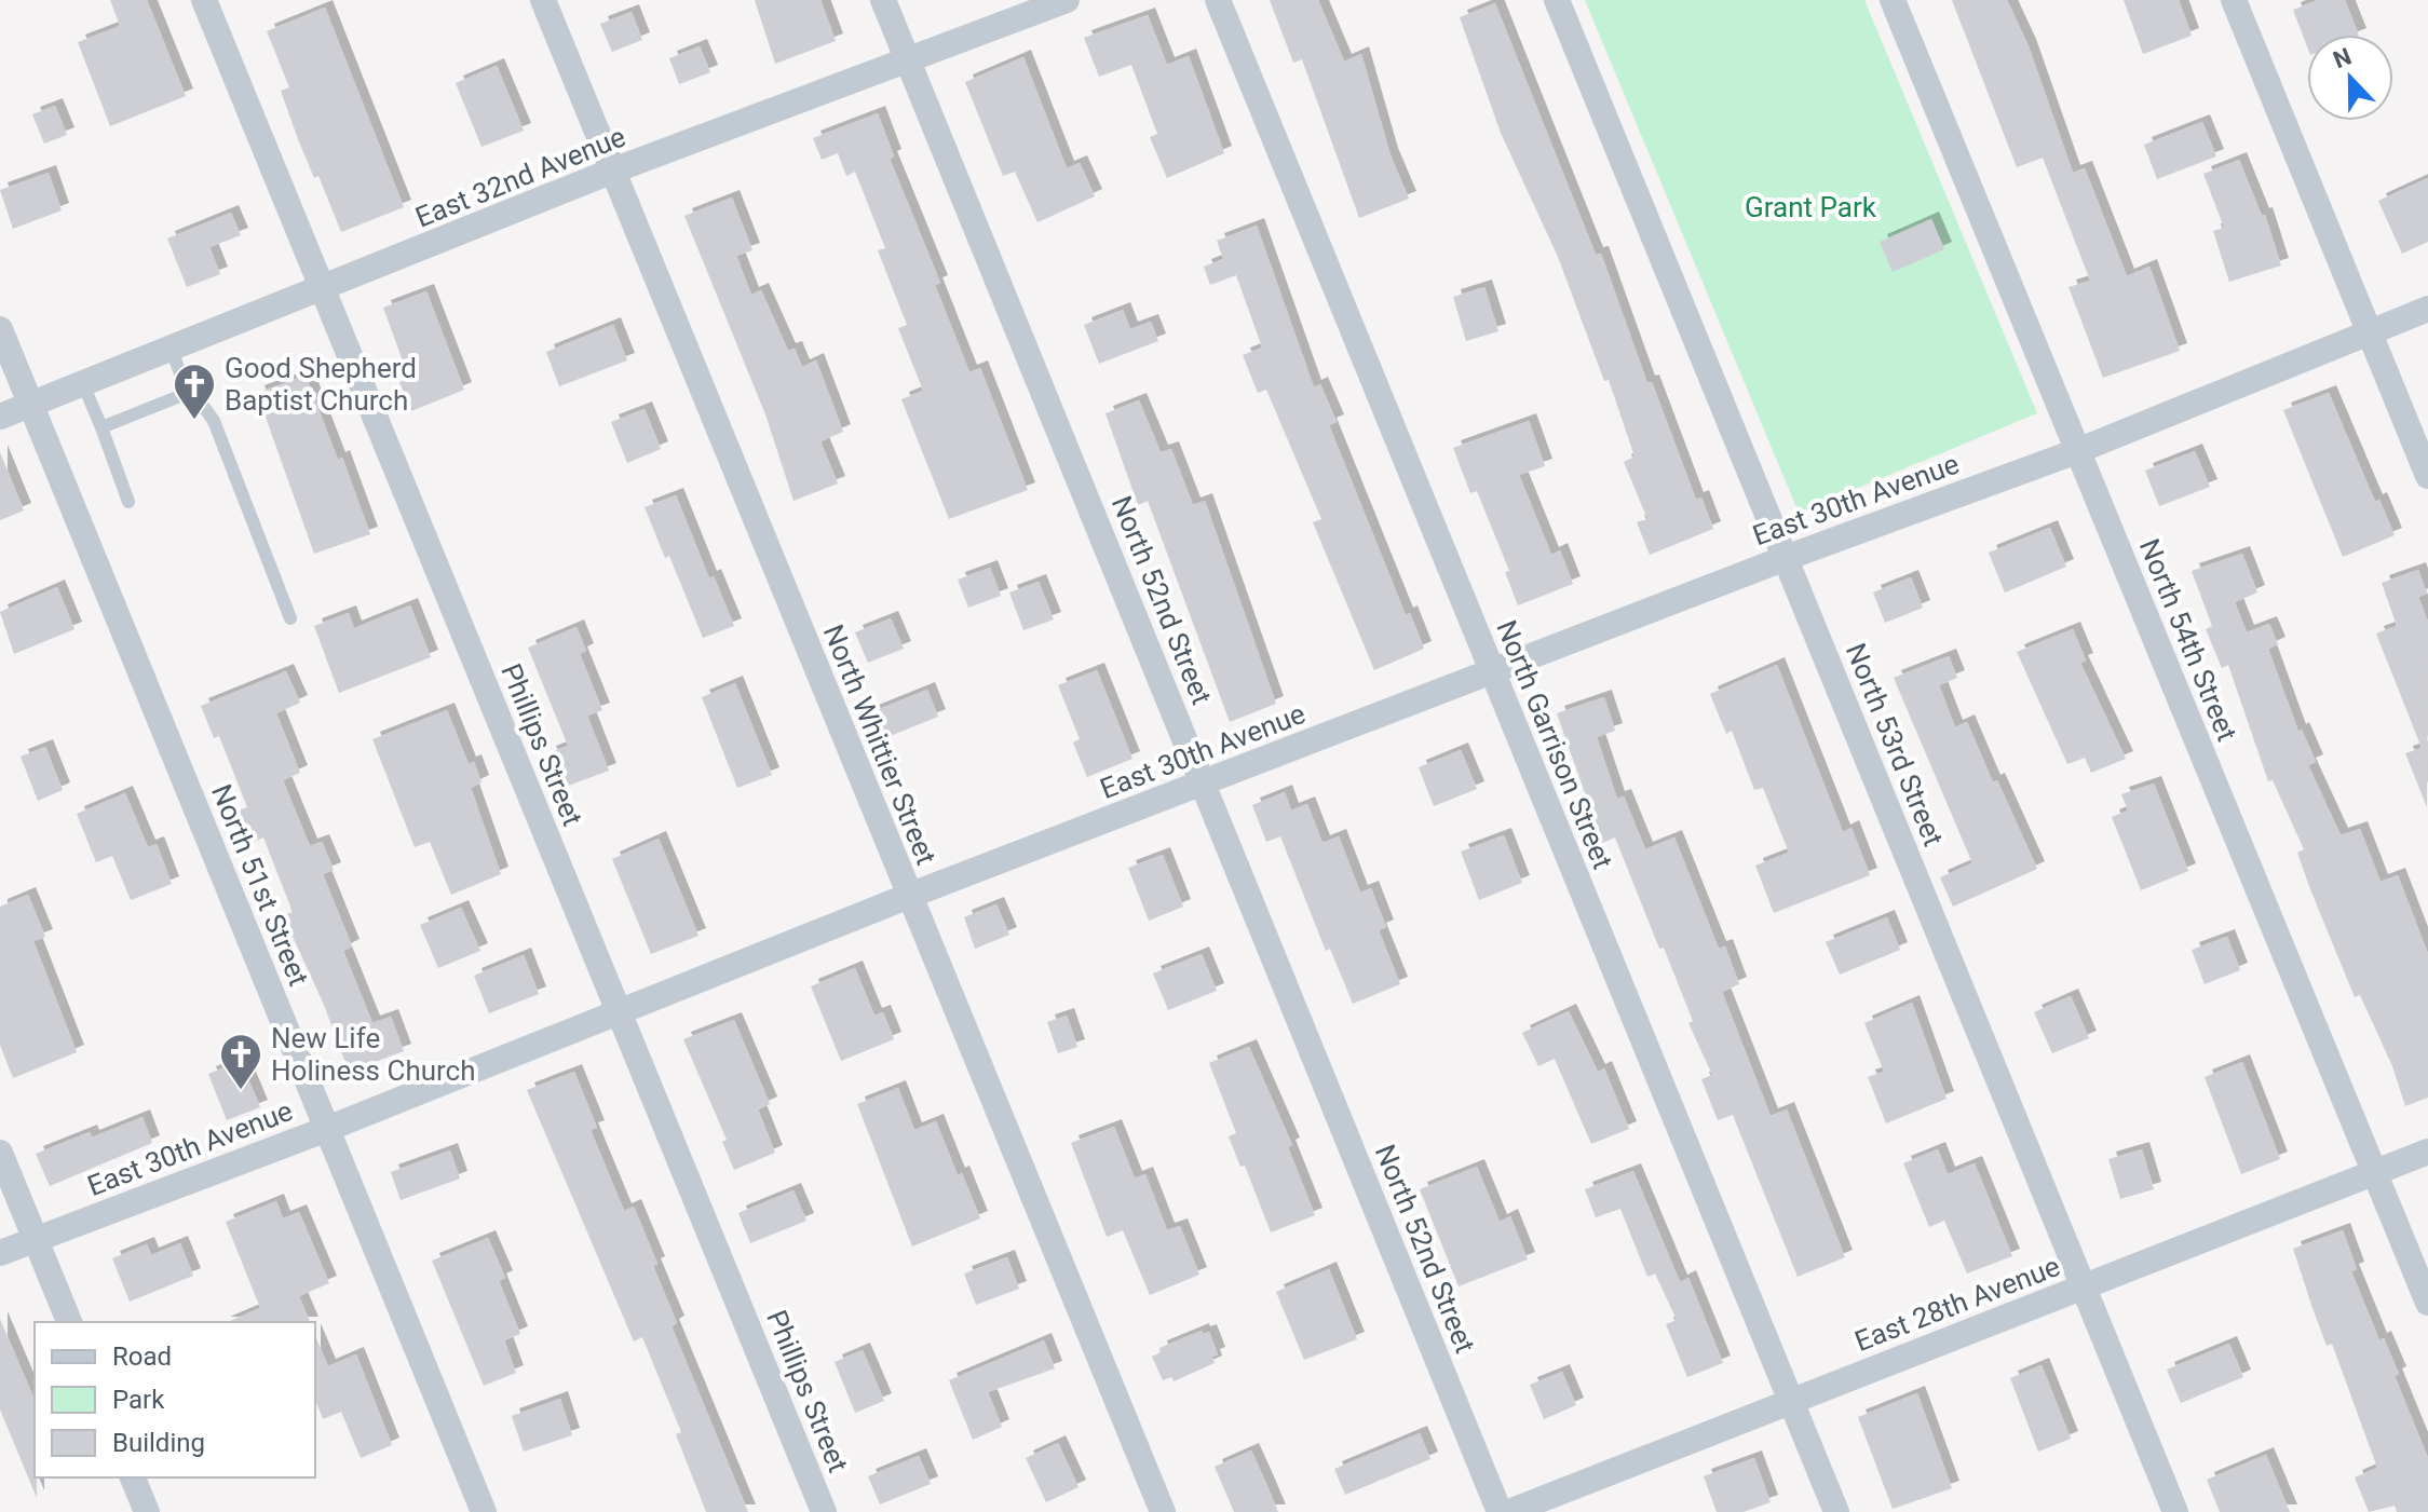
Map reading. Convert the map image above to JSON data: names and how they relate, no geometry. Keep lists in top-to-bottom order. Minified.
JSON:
{"streets":{"street":["East 32nd Avenue","East 30th Avenue","North 52nd Street","North 54th Street","Phillips Street","North Whittier Street","North Garrison Street","North 53rd Street","North 51st Street","East 28th Avenue"]},"crossings":[["East 32nd Avenue","North 52nd Street"],["East 32nd Avenue","Phillips Street"],["East 32nd Avenue","North Whittier Street"],["East 32nd Avenue","North 51st Street"],["East 30th Avenue","North 52nd Street"],["East 30th Avenue","North 54th Street"],["East 30th Avenue","Phillips Street"],["East 30th Avenue","North Whittier Street"],["East 30th Avenue","North Garrison Street"],["East 30th Avenue","North 53rd Street"],["East 30th Avenue","North 51st Street"],["North 54th Street","East 28th Avenue"],["North Garrison Street","East 28th Avenue"],["North 53rd Street","East 28th Avenue"]],"parks":["Grant Park"],"places":{"church":["Good Shepherd Baptist Church","New Life Holiness Church"]},"legend":["Road","Park","Building"],"north":"top"}
